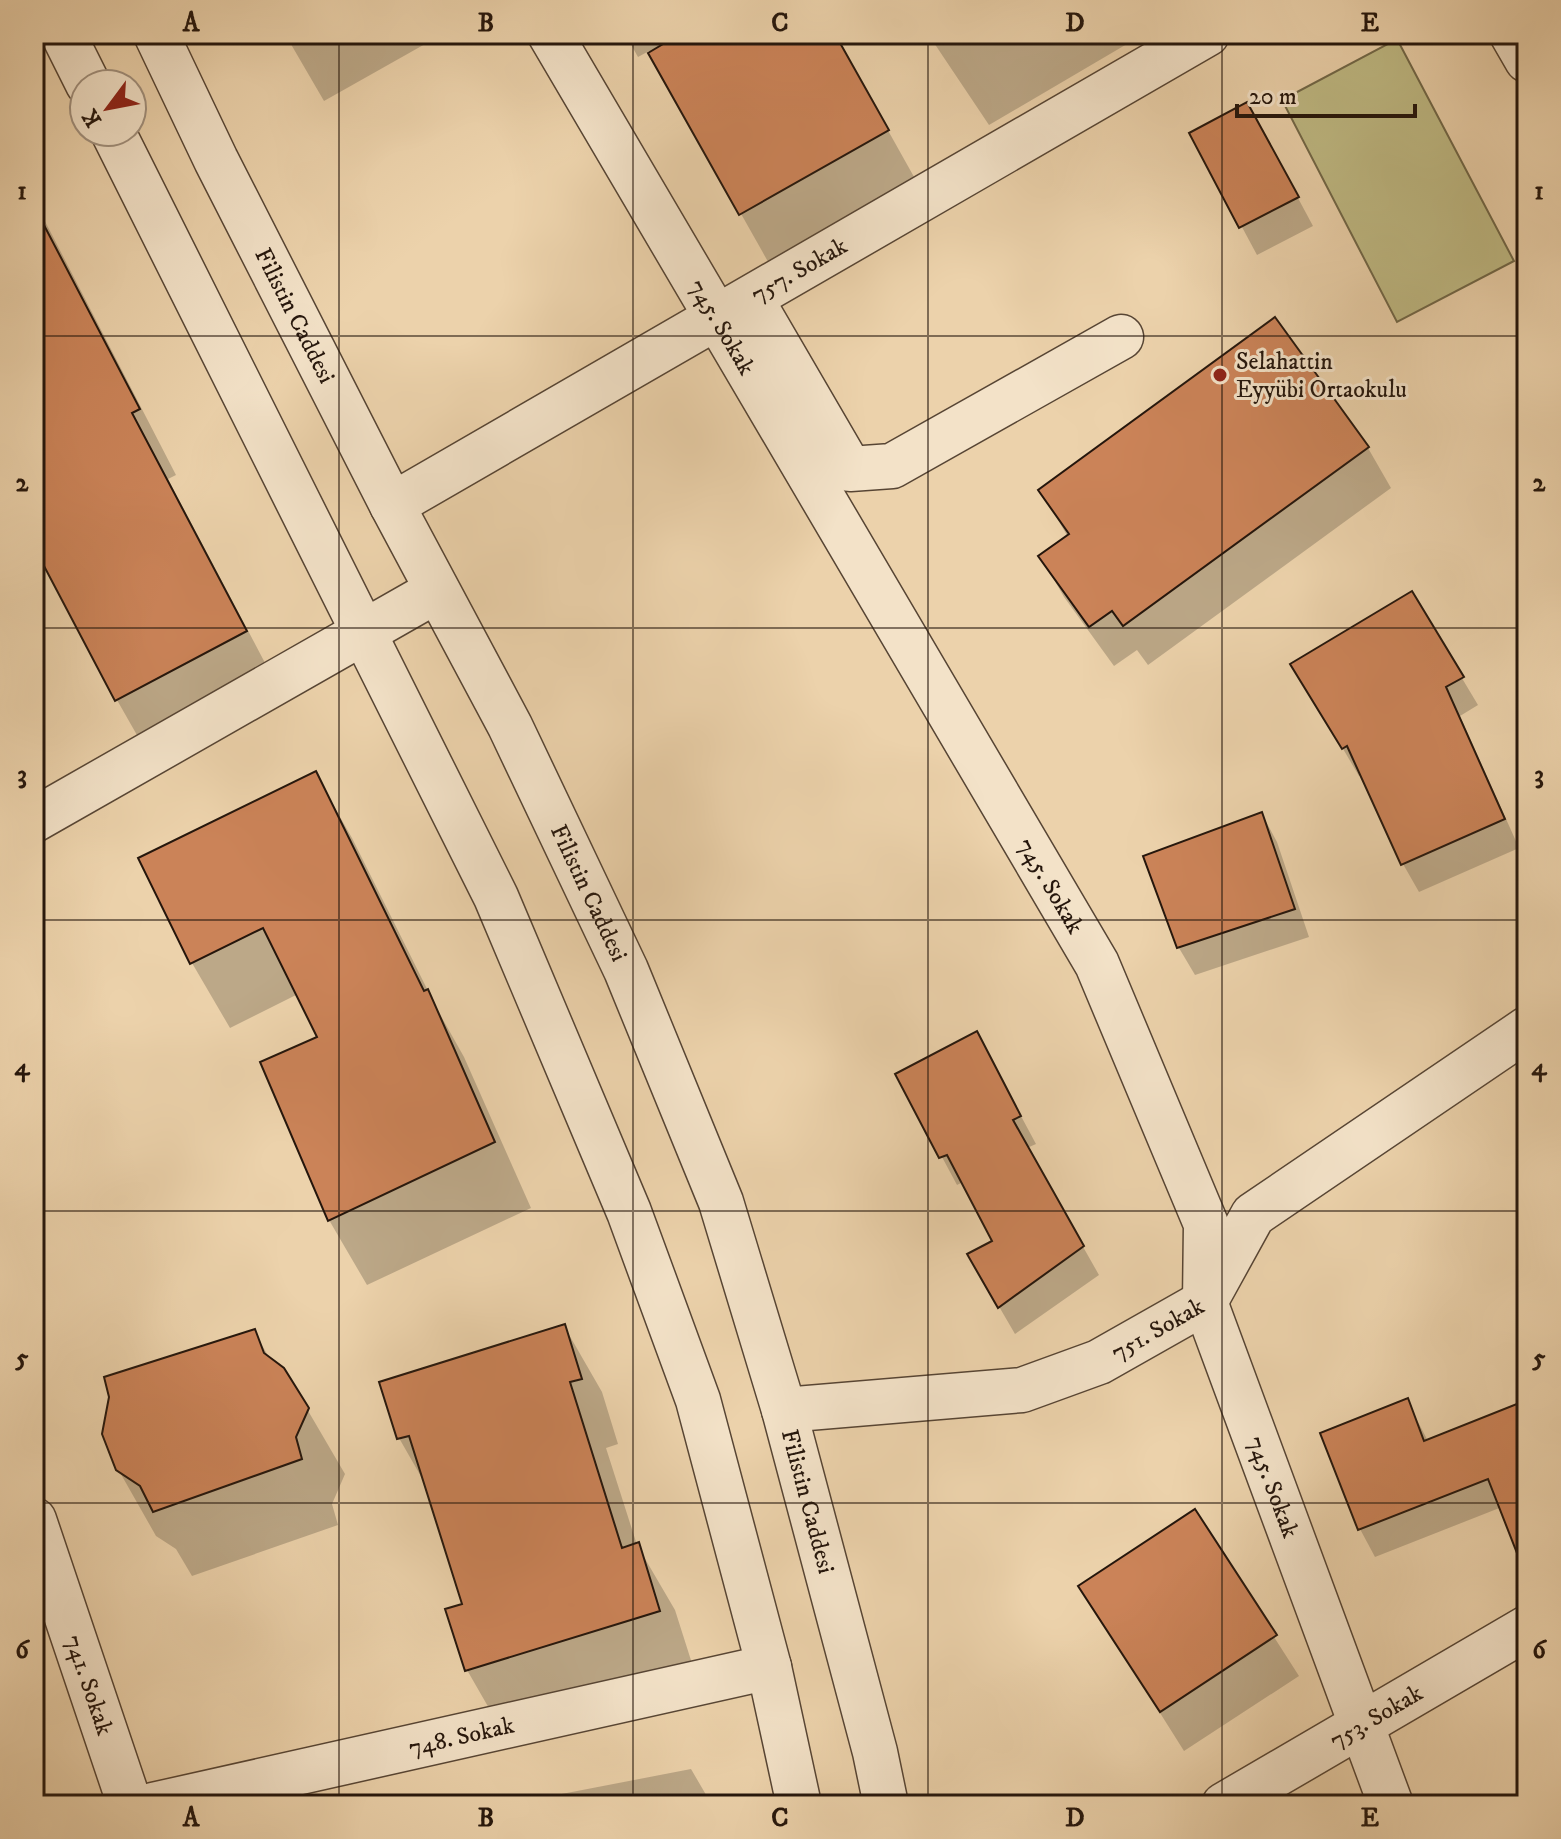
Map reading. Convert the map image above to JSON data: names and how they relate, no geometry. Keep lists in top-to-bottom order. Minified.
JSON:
{"streets":{"street":["757. Sokak","Filistin Caddesi","745. Sokak","751. Sokak","741. Sokak","753. Sokak","748. Sokak"]},"crossings":[["757. Sokak","Filistin Caddesi"],["757. Sokak","745. Sokak"],["Filistin Caddesi","751. Sokak"],["745. Sokak","751. Sokak"],["745. Sokak","753. Sokak"]],"places":["Selahattin Eyyübi Ortaokulu"],"scale_bar":"20 m","north":"bottom left","grid":{"columns":["A","B","C","D","E"],"rows":["1","2","3","4","5","6"]}}
